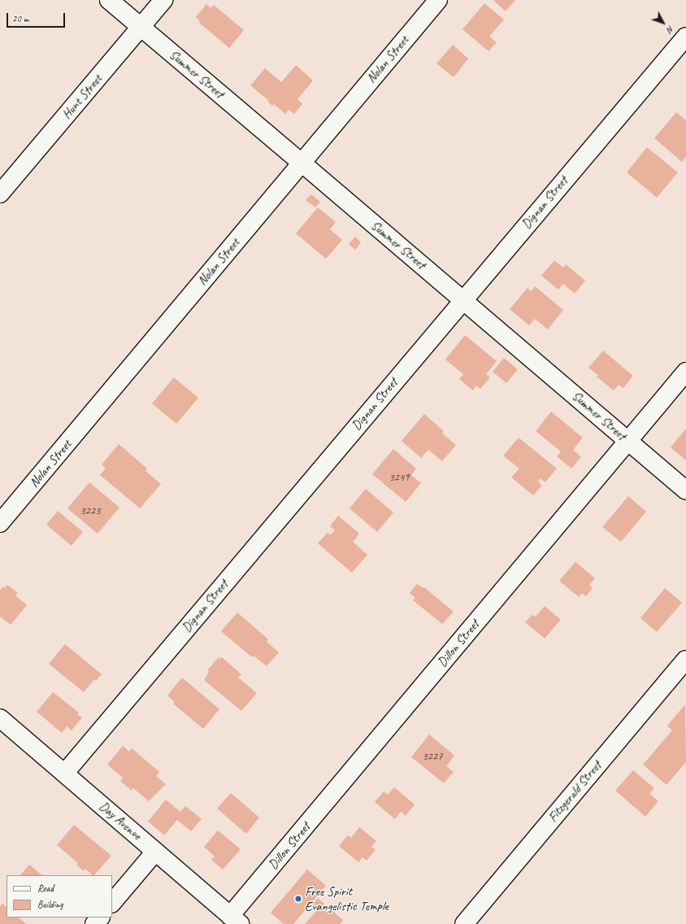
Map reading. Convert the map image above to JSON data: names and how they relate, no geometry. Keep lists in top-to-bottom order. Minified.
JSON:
{"streets":{"street":["Nolan Street","Summer Street","Hunt Street","Dignan Street","Dillon Street","Fitzgerald Street","Day Avenue"]},"crossings":[["Nolan Street","Summer Street"],["Summer Street","Hunt Street"],["Summer Street","Dignan Street"],["Summer Street","Dillon Street"],["Dignan Street","Day Avenue"],["Dillon Street","Day Avenue"]],"places":["Free Spirit Evangelistic Temple"],"house_numbers":["3249","3223","3227"],"legend":["Road","Building"],"scale_bar":"20 m","north":"bottom right"}
